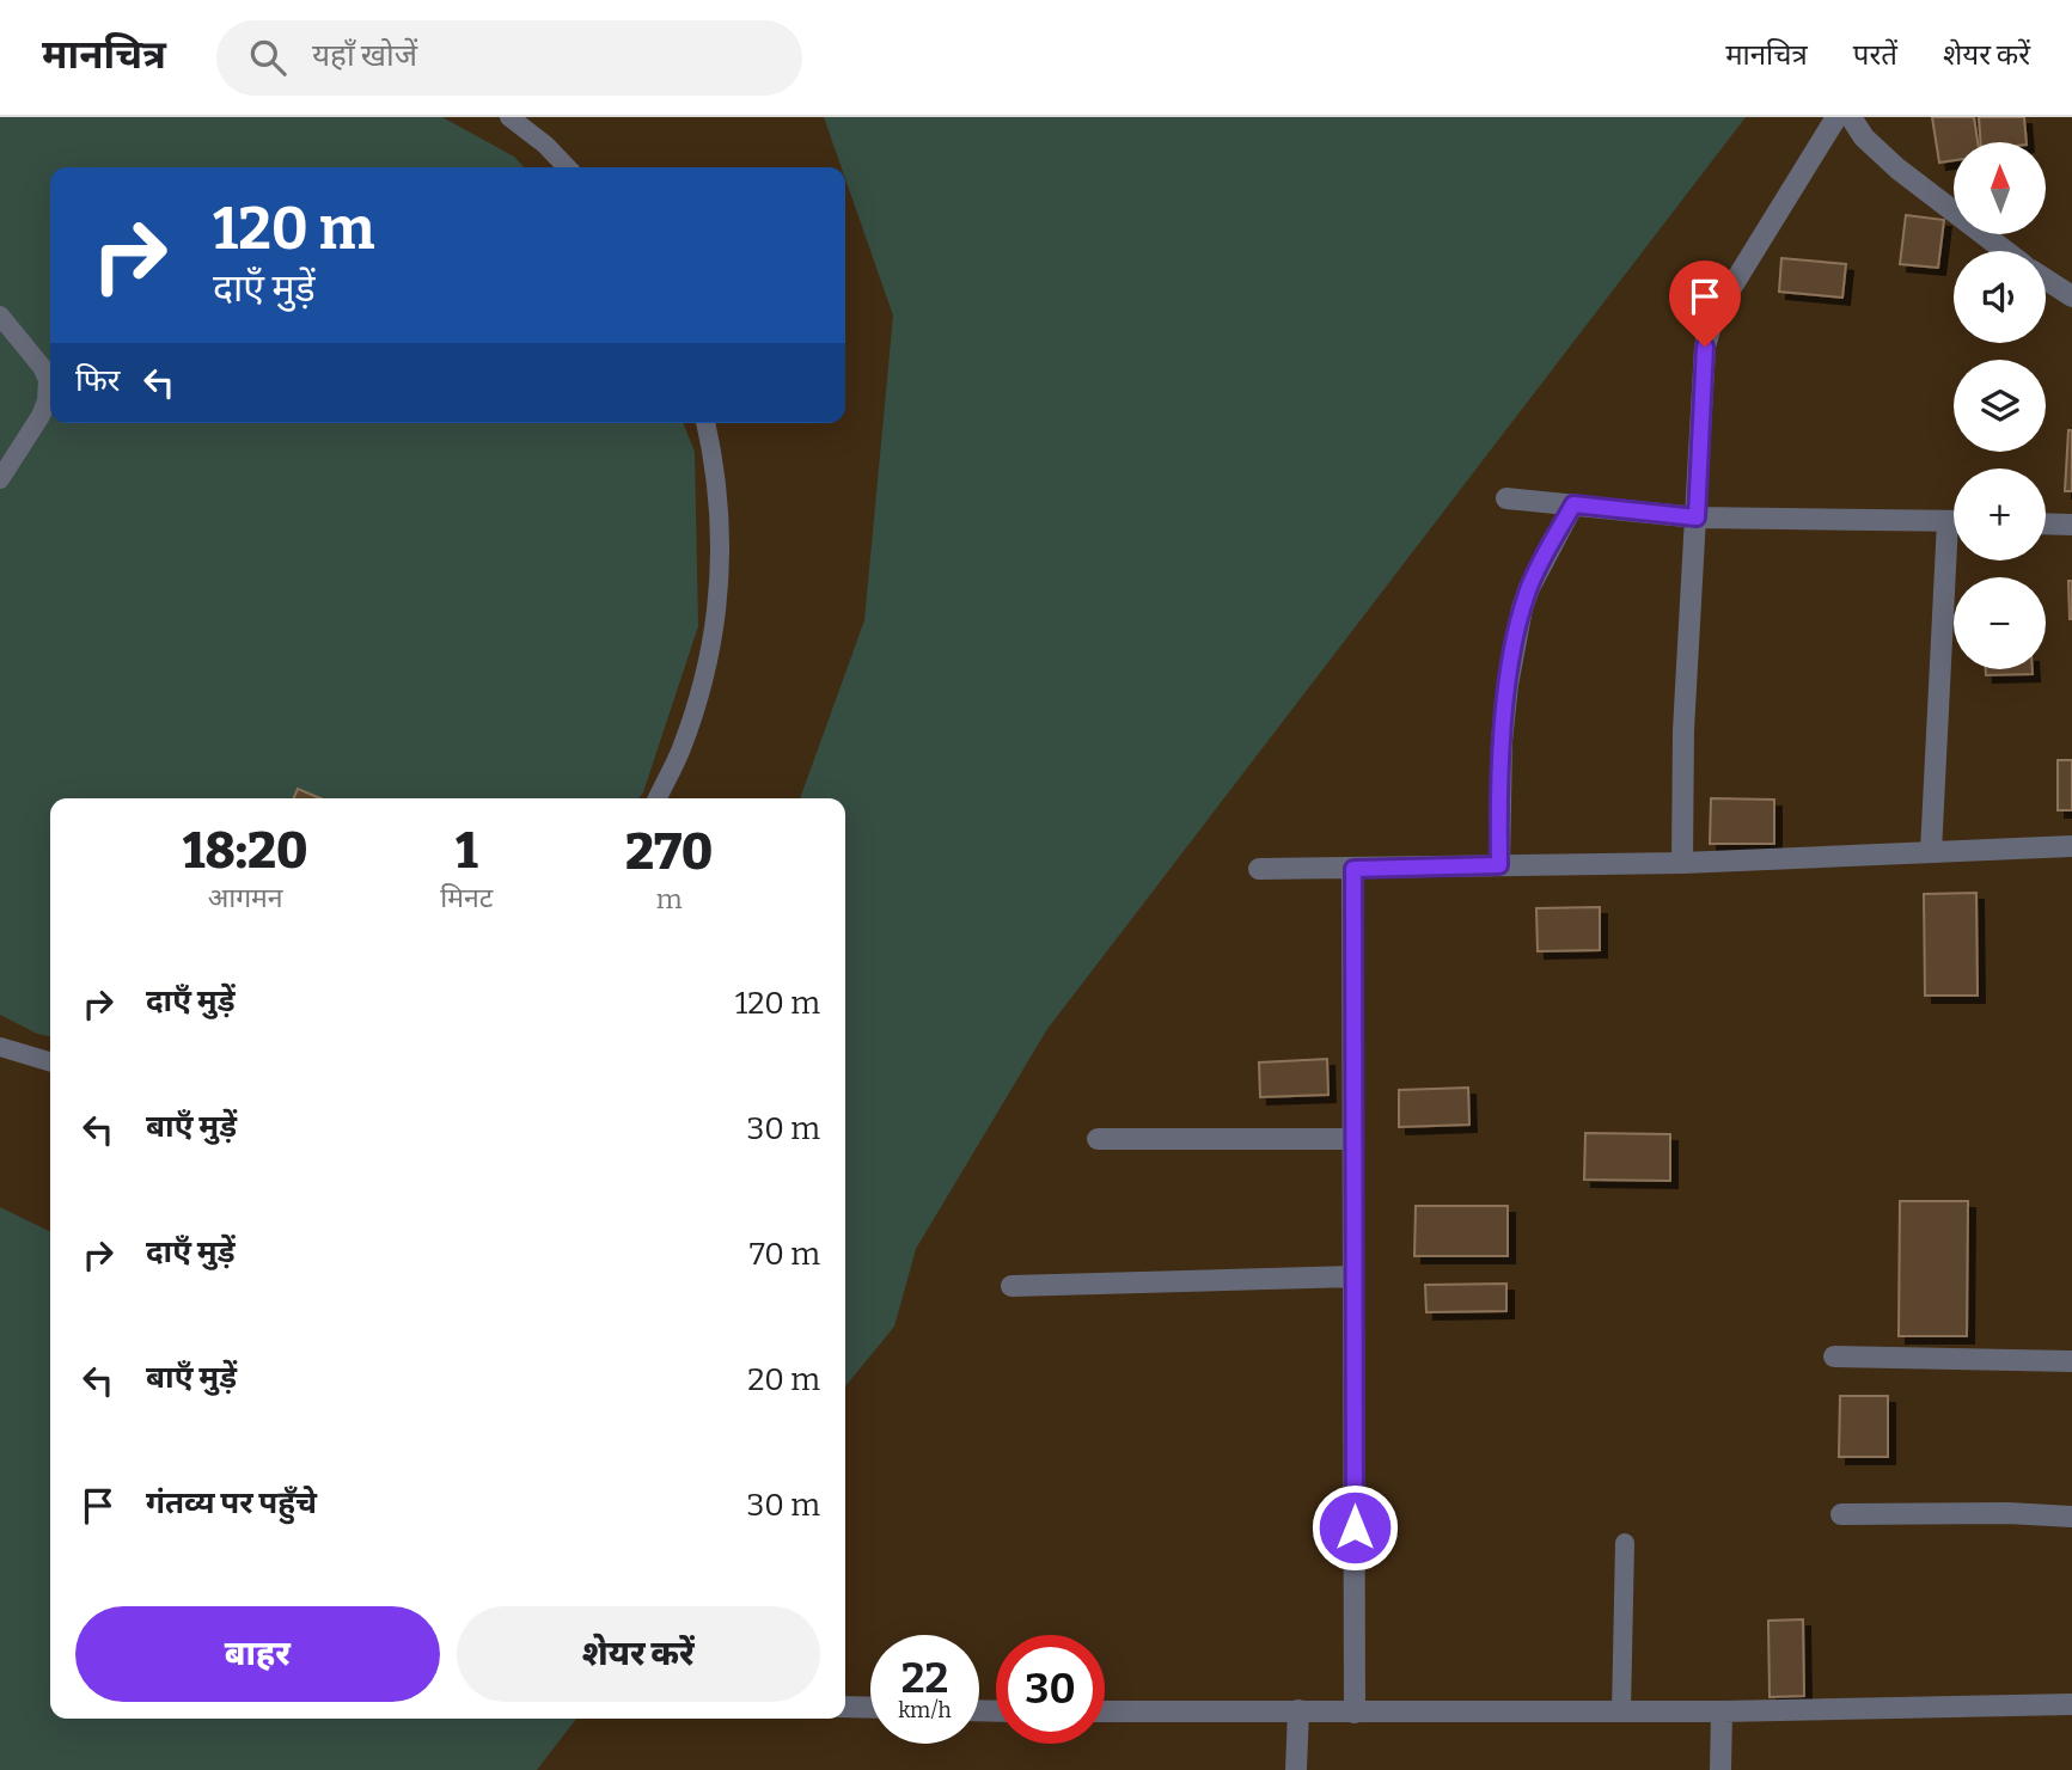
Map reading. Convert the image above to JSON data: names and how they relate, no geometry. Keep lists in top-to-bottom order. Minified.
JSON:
{"north":"top","page":{"header":"मानचित्र","search":"यहाँ खोजें","nav":["मानचित्र","परतें","शेयर करें"],"map_buttons":["+","−"],"turn":["120 m","दाएँ मुड़ें"],"then":"फिर","eta":["18:20","आगमन","1","मिनट","270","m"],"list":[{"name":"दाएँ मुड़ें","value":"120 m"},{"name":"बाएँ मुड़ें","value":"30 m"},{"name":"दाएँ मुड़ें","value":"70 m"},{"name":"बाएँ मुड़ें","value":"20 m"},{"name":"गंतव्य पर पहुँचे","value":"30 m"}],"buttons":["बाहर","शेयर करें"],"speed":"22 km/h","limit":"30"}}
